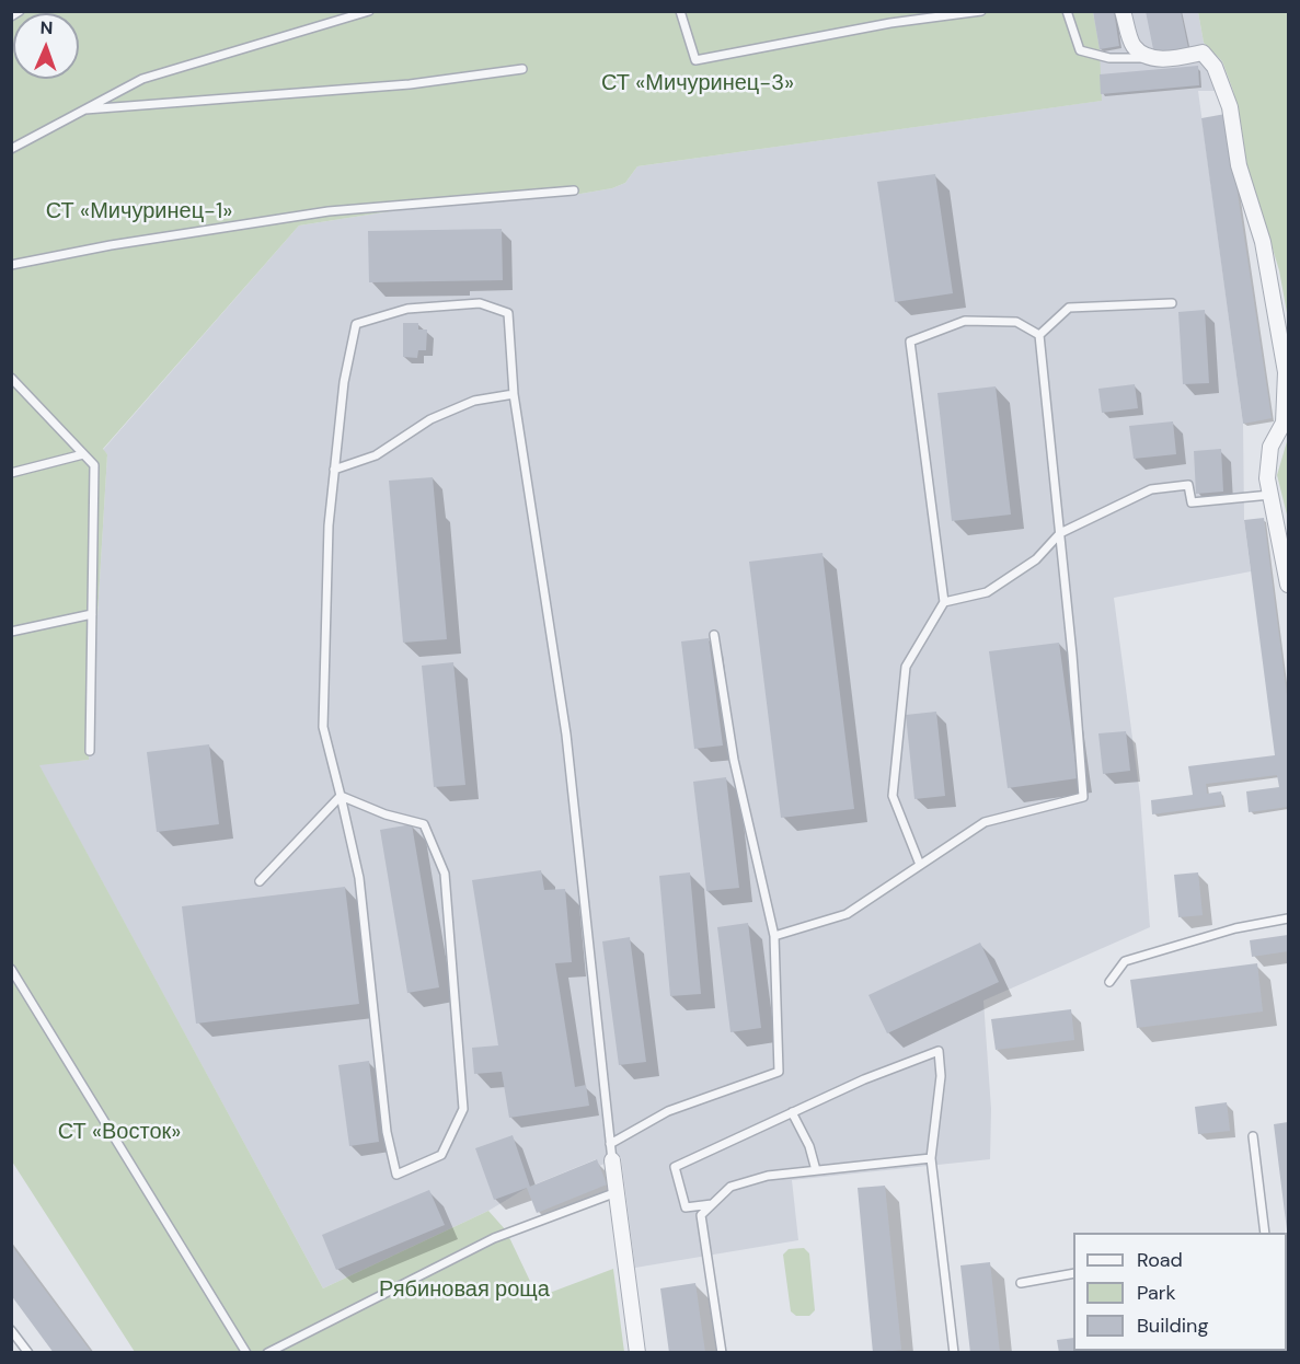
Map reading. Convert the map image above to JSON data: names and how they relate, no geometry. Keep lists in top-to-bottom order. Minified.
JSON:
{"parks":["СТ «Мичуринец-3»","СТ «Мичуринец-1»","СТ «Восток»","Рябиновая роща"],"legend":["Road","Park","Building"],"north":"top"}
